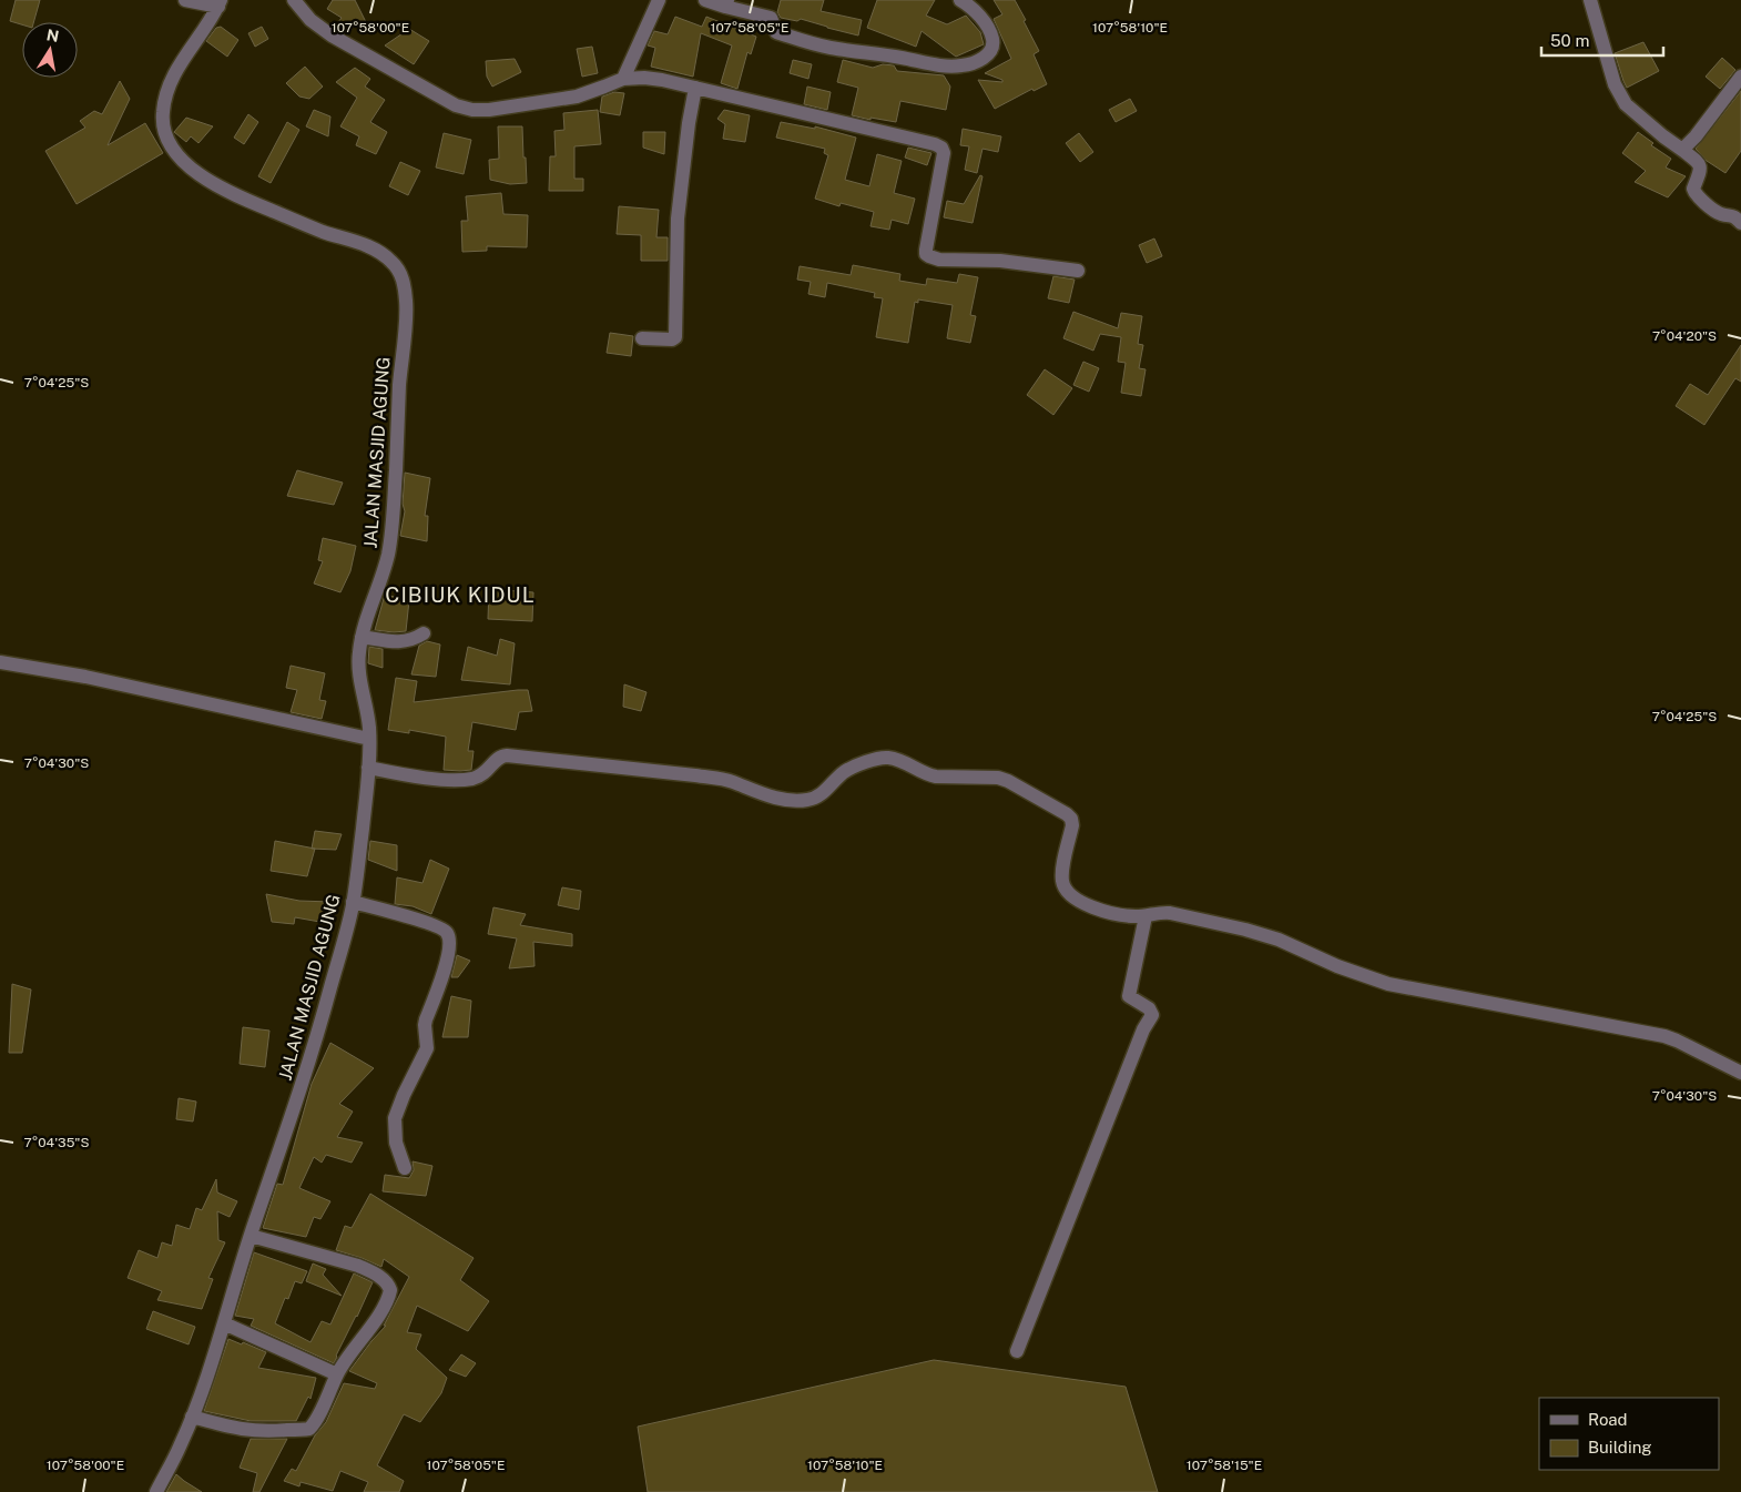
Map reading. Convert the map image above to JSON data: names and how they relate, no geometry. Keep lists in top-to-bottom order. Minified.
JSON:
{"streets":{"street":["JALAN MASJID AGUNG"]},"districts":["CIBIUK KIDUL"],"legend":["Road","Building"],"scale_bar":"50 m","north":"top","coordinates":["107°58'00\"E","107°58'05\"E","107°58'10\"E","7°04'20\"S","7°04'25\"S","7°04'30\"S","7°04'35\"S","107°58'15\"E"]}
